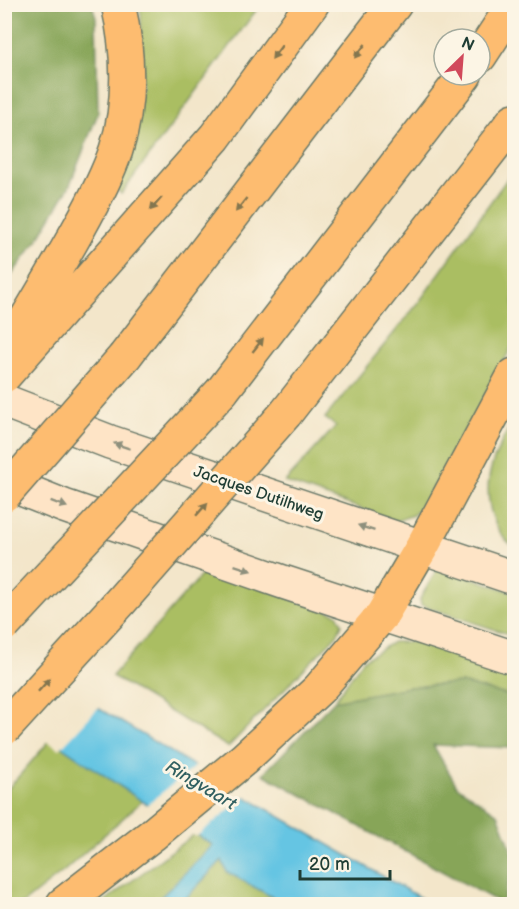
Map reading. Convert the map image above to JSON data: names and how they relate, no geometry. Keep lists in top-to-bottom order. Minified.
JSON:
{"streets":{"main road":["Jacques Dutilhweg"]},"water":["Ringvaart"],"scale_bar":"20 m","north":"top right"}
